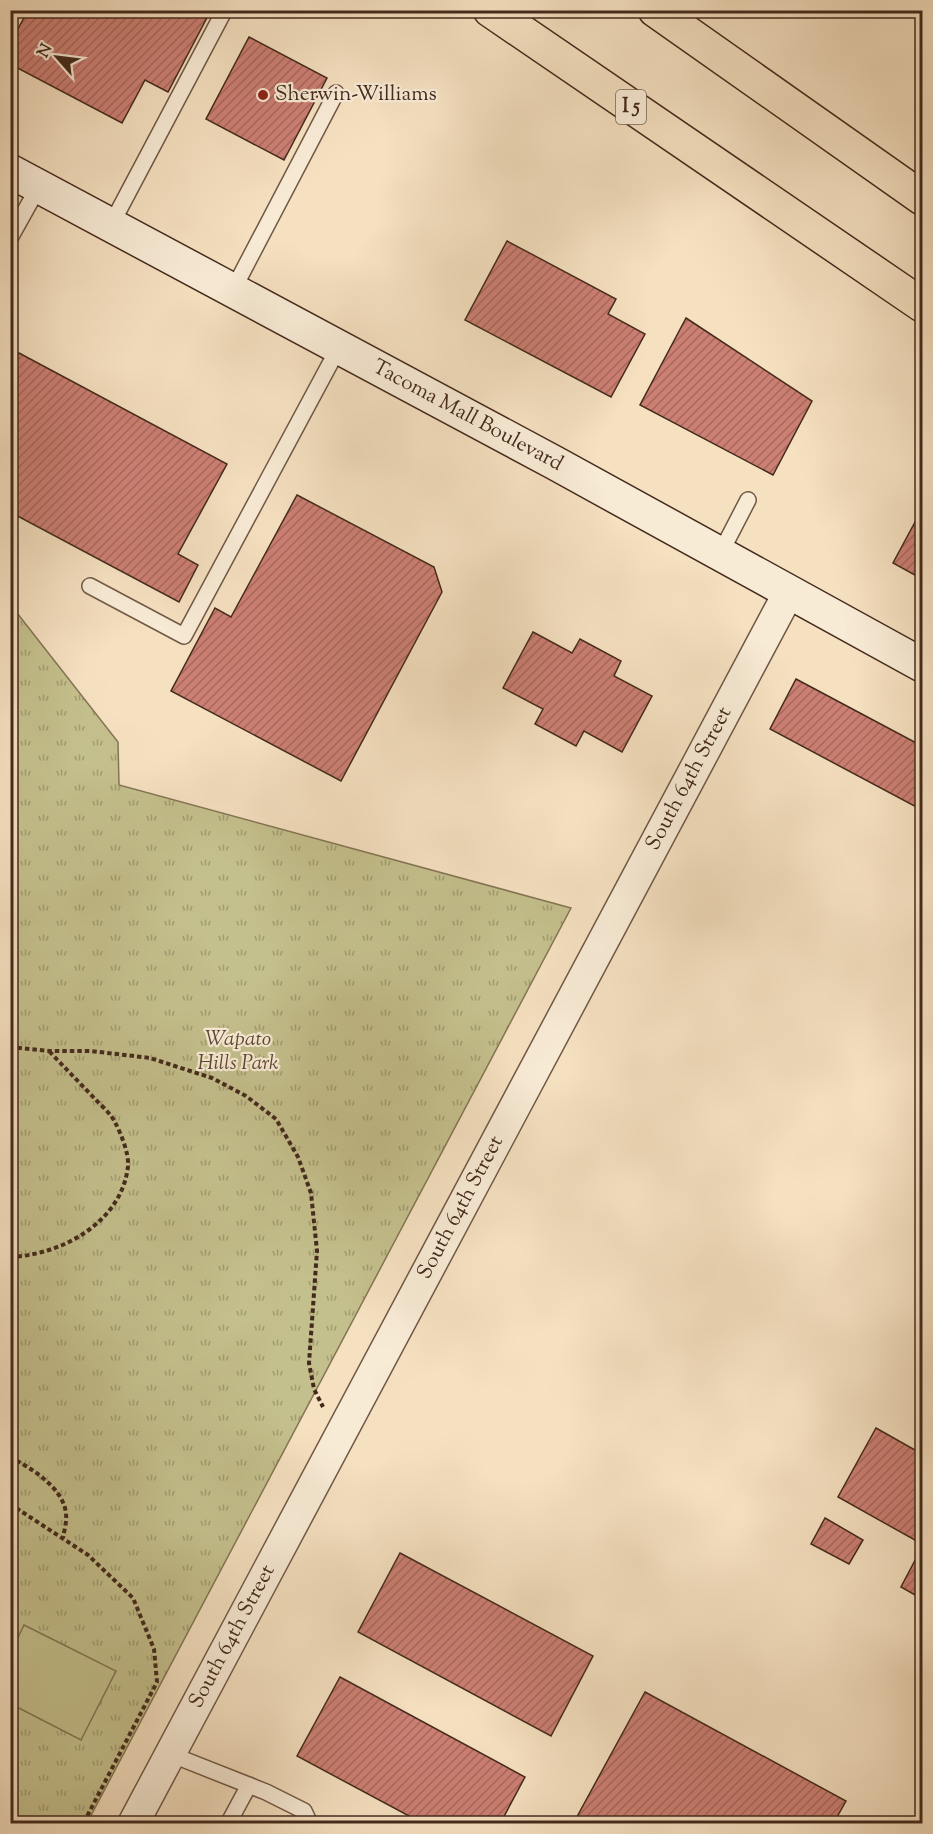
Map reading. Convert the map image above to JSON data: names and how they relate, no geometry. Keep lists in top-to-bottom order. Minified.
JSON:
{"streets":{"highway":["I 5"],"main road":["Tacoma Mall Boulevard"],"street":["South 64th Street"]},"crossings":[["Tacoma Mall Boulevard","South 64th Street"]],"parks":["Wapato Hills Park"],"places":["Sherwin-Williams"],"north":"top left"}
